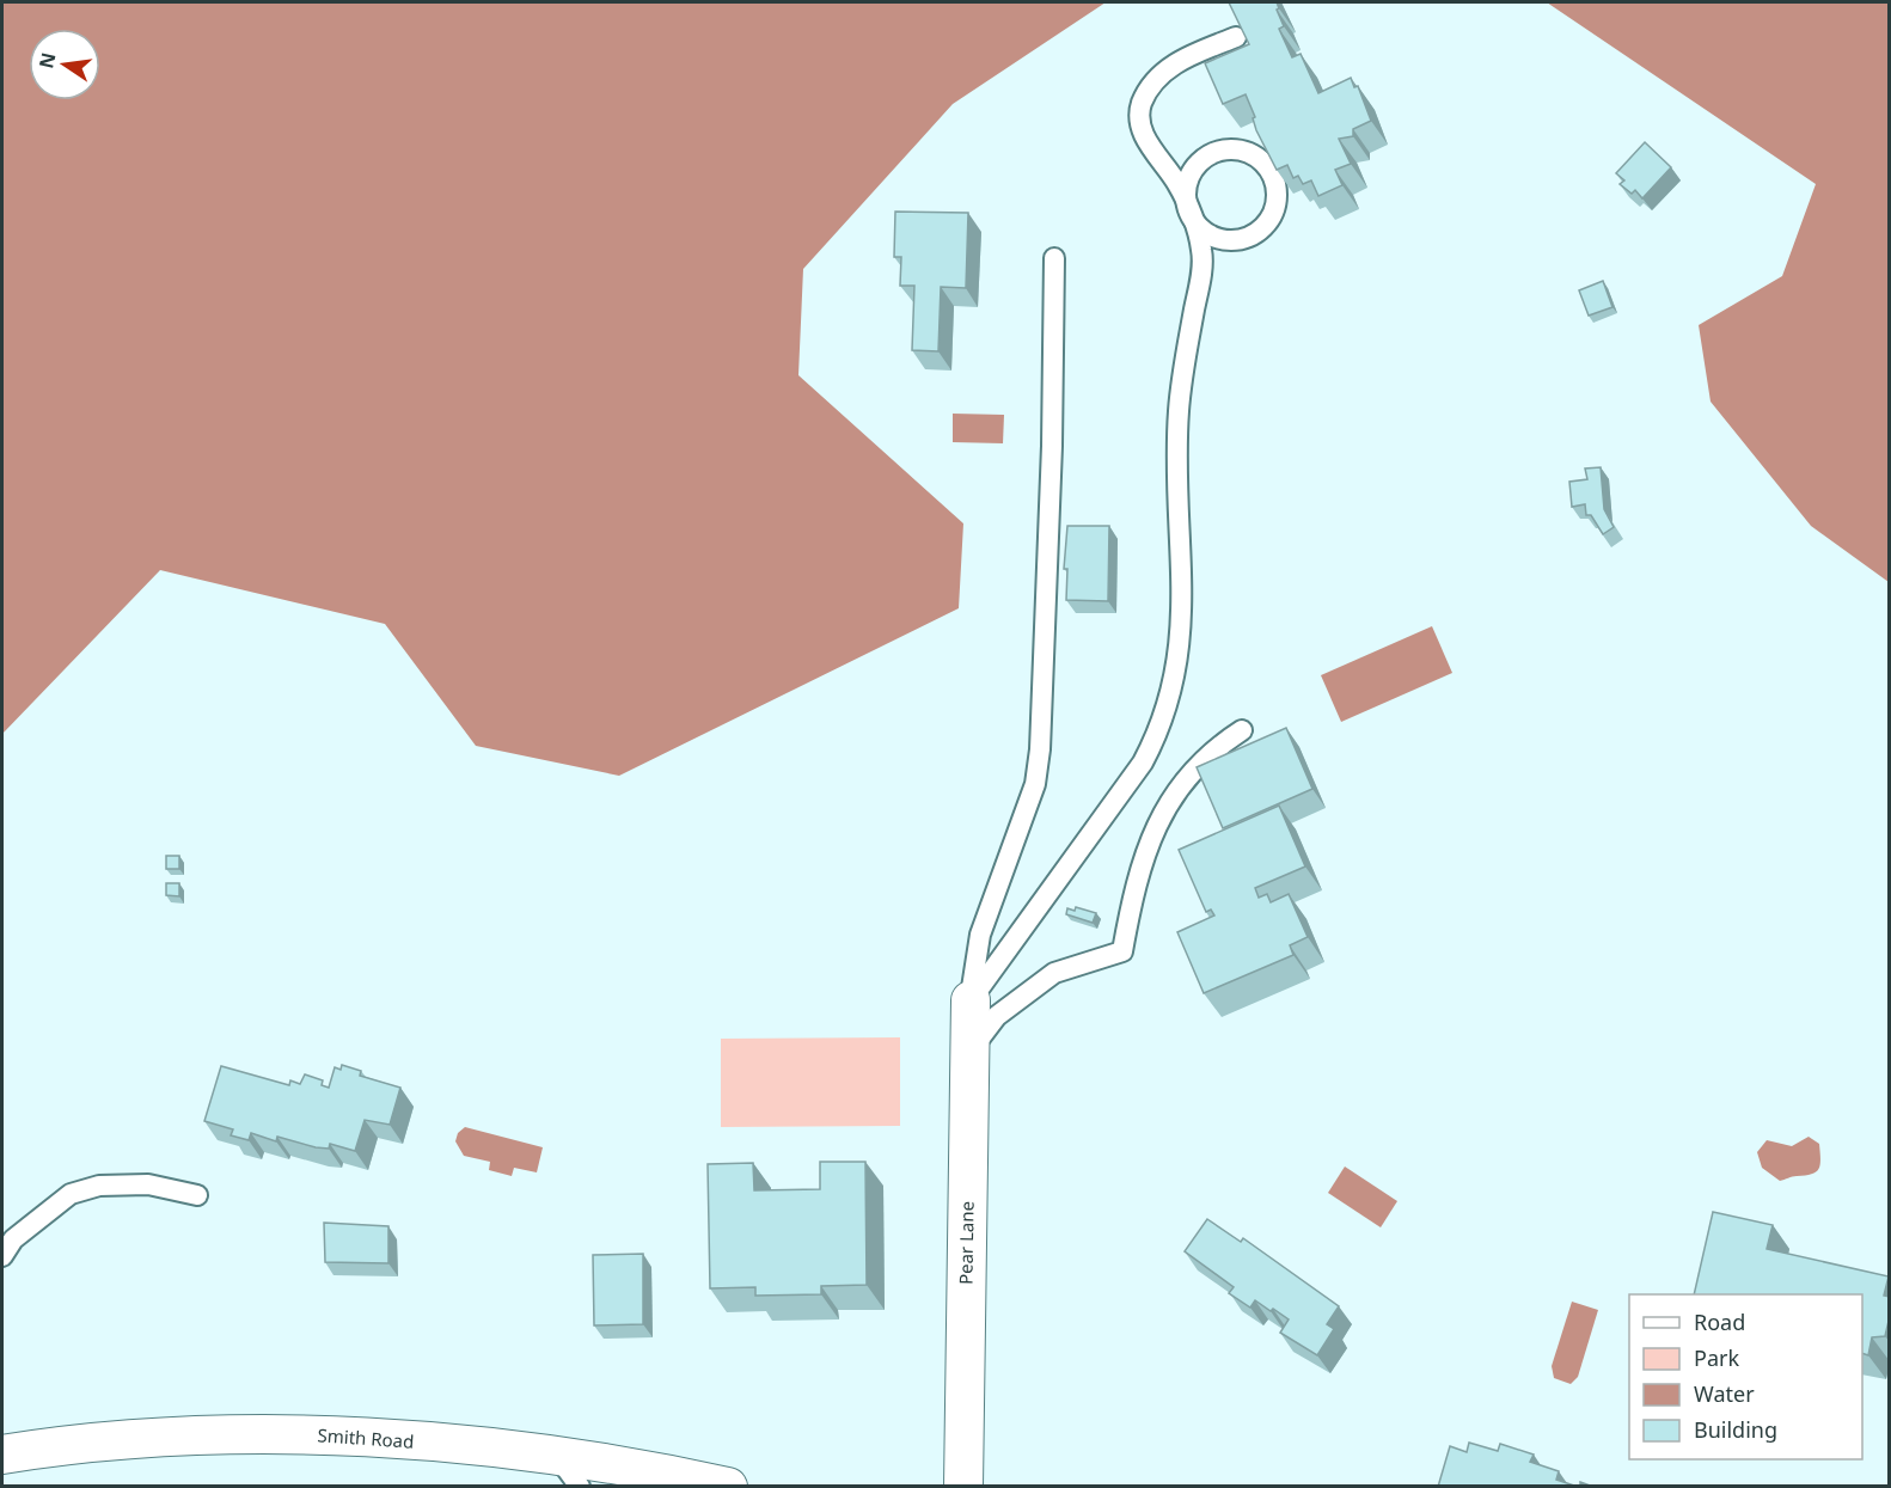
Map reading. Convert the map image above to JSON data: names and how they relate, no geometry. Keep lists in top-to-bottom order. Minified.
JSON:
{"streets":{"street":["Pear Lane","Smith Road"]},"legend":["Road","Park","Water","Building"],"north":"left"}
